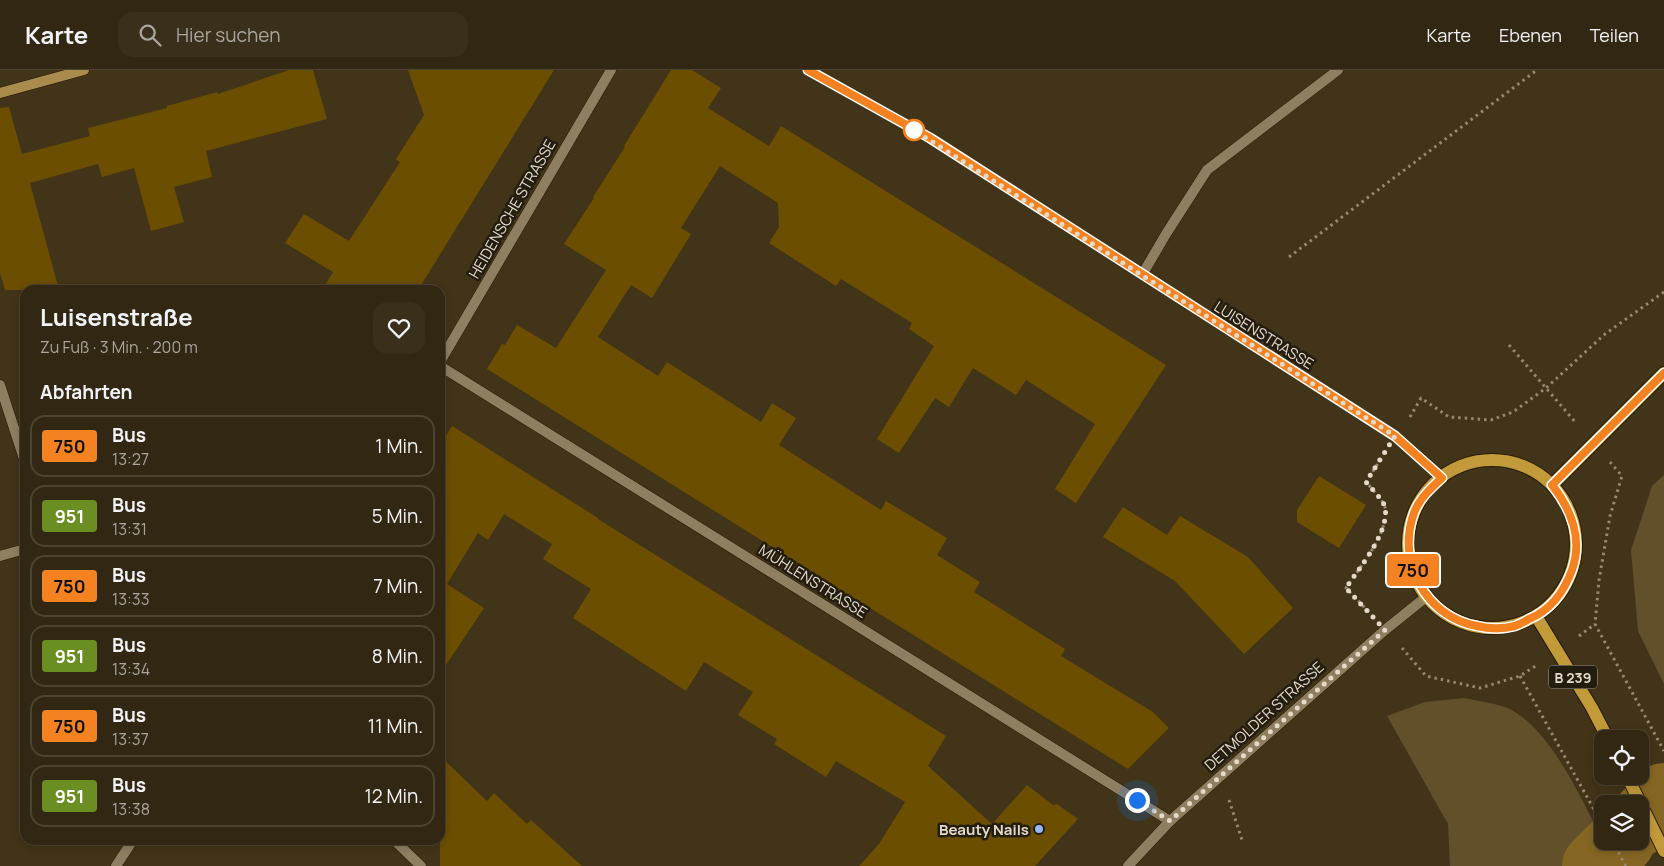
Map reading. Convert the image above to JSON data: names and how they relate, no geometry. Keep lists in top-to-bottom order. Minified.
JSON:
{"streets":{"main road":["LUISENSTRASSE","B 239"],"street":["HEIDENSCHE STRASSE","MÜHLENSTRASSE","DETMOLDER STRASSE"]},"crossings":[["LUISENSTRASSE","B 239"],["LUISENSTRASSE","DETMOLDER STRASSE"],["MÜHLENSTRASSE","DETMOLDER STRASSE"],["B 239","DETMOLDER STRASSE"]],"places":["Beauty Nails"],"lines":["bus line 750"],"page":{"header":"Karte","search":"Hier suchen","nav":["Karte","Ebenen","Teilen"],"on_map":"750","heading":[["Luisenstraße","Zu Fuß · 3 Min. · 200 m"],"Abfahrten"],"list":[{"mark":"750","name":"Bus","note":"13:27","value":"1 Min."},{"mark":"951","name":"Bus","note":"13:31","value":"5 Min."},{"mark":"750","name":"Bus","note":"13:33","value":"7 Min."},{"mark":"951","name":"Bus","note":"13:34","value":"8 Min."},{"mark":"750","name":"Bus","note":"13:37","value":"11 Min."},{"mark":"951","name":"Bus","note":"13:38","value":"12 Min."}]}}
